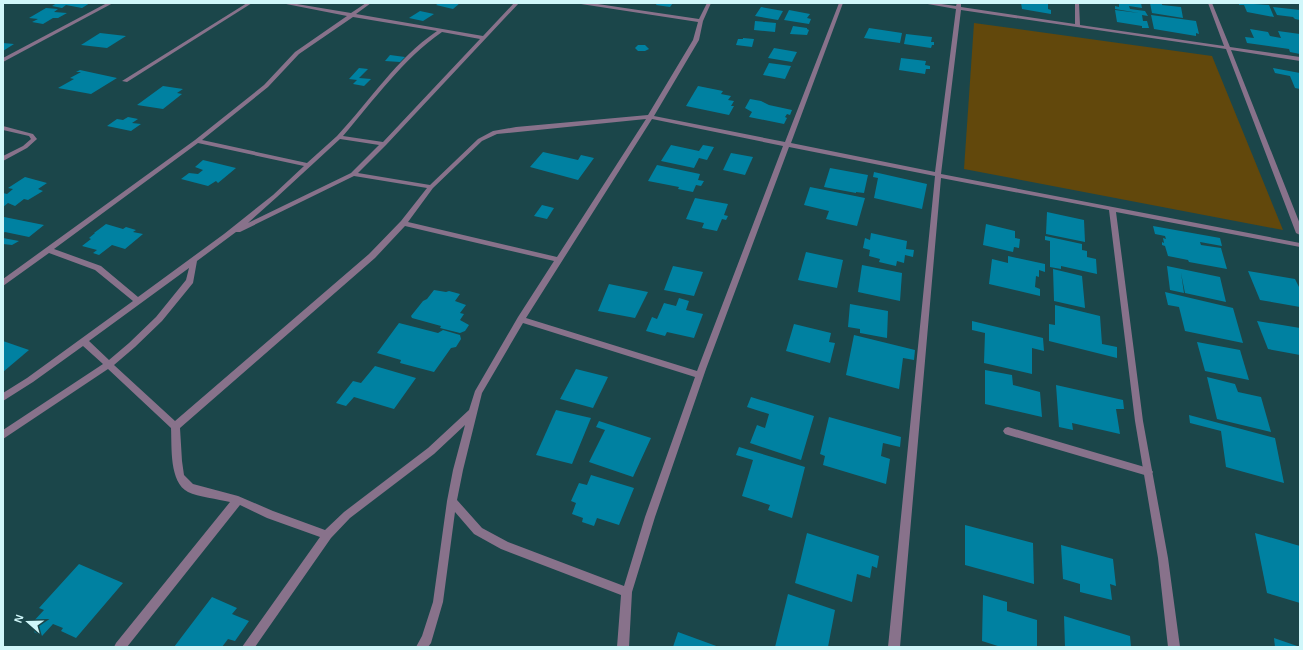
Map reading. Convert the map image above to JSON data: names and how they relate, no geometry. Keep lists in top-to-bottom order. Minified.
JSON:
{"north":"left"}
